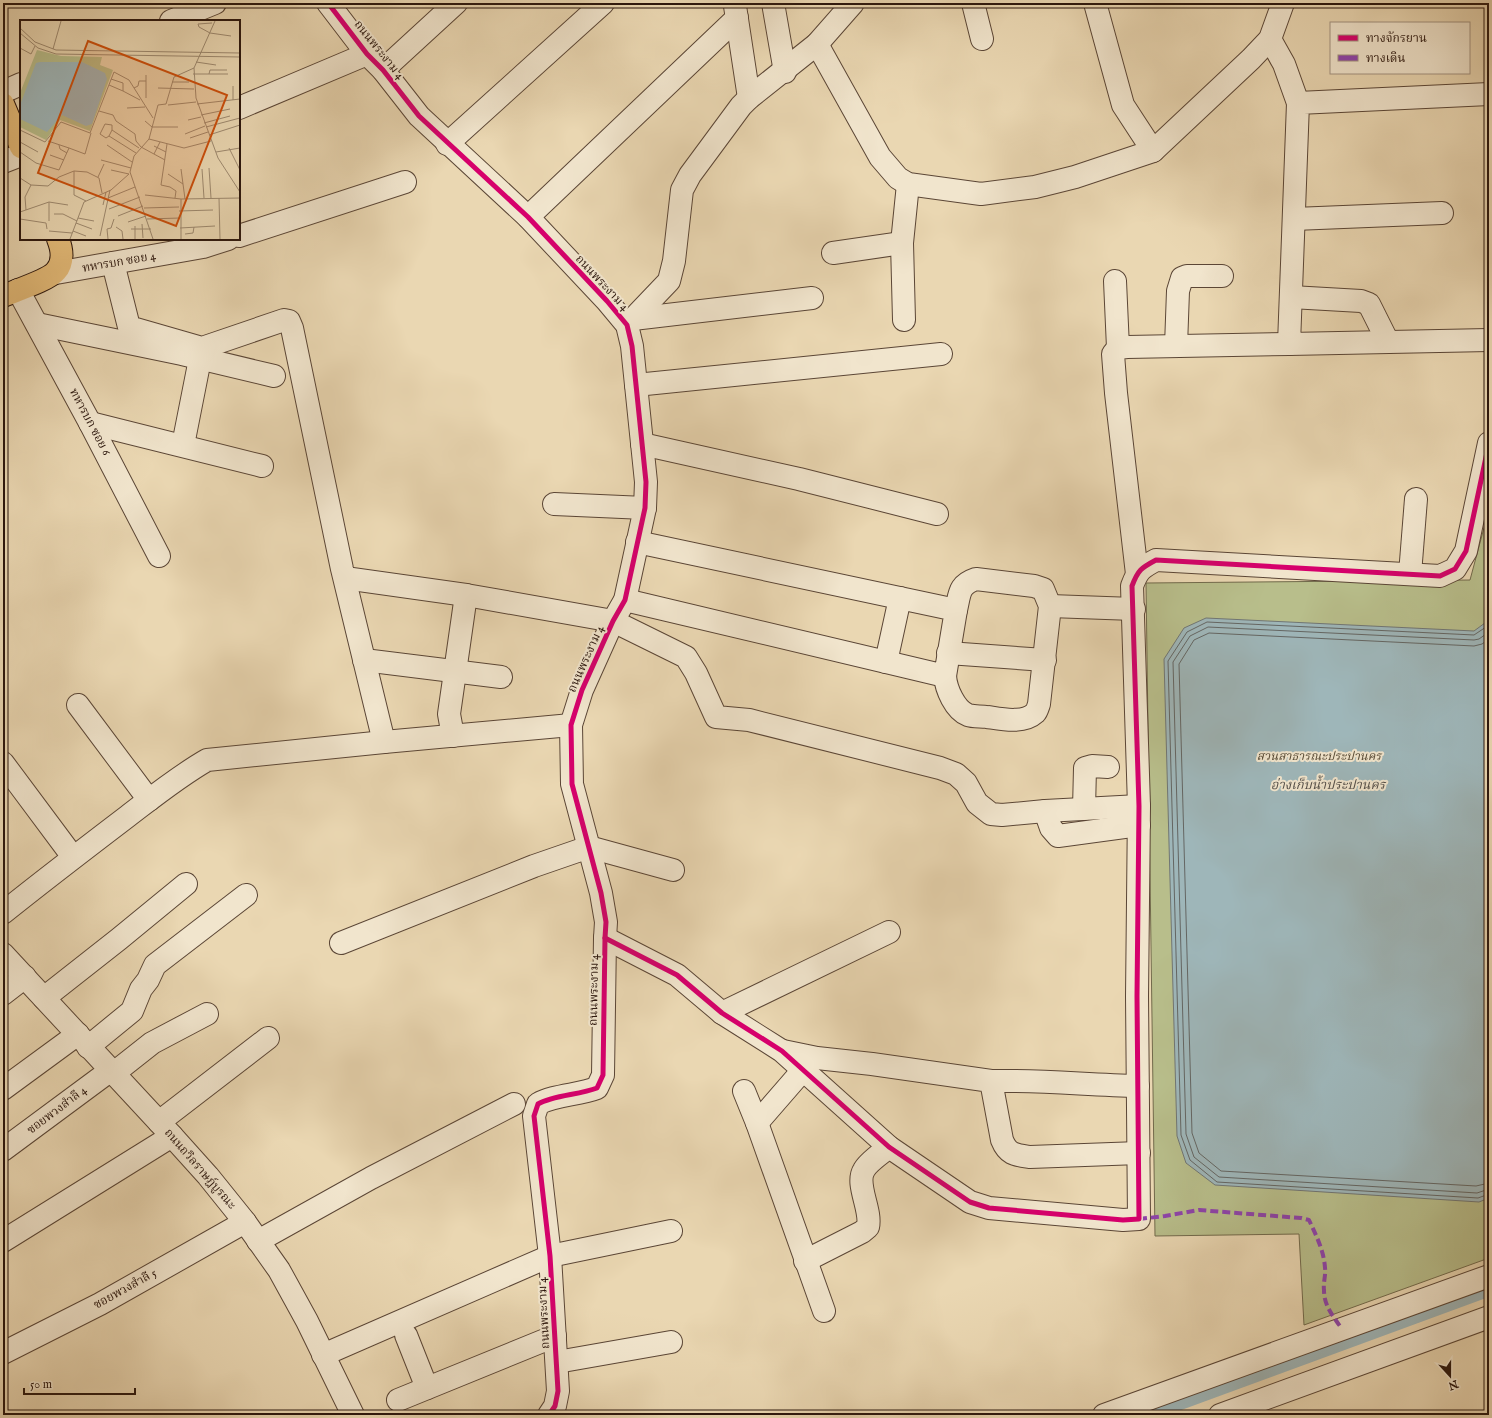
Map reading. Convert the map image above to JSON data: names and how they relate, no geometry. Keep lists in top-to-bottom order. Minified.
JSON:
{"streets":{"street":["ถนนพระงาม 4","ทหารบก ซอย 4","ทหารบก ซอย 6","ซอยพวงสำลี 4","ถนนถวิลราษฎ์บูรณะ","ซอยพวงสำลี 5"]},"crossings":[["ซอยพวงสำลี 4","ถนนถวิลราษฎ์บูรณะ"],["ถนนถวิลราษฎ์บูรณะ","ซอยพวงสำลี 5"]],"water":["อ่างเก็บน้ำประปานคร"],"parks":["สวนสาธารณะประปานคร"],"legend":["ทางจักรยาน","ทางเดิน"],"scale_bar":"50 m","north":"bottom"}
